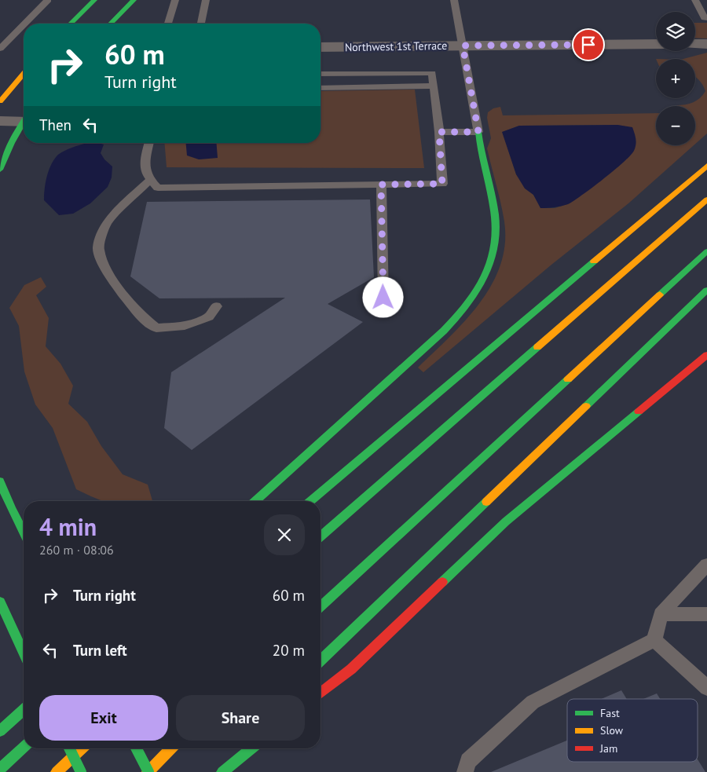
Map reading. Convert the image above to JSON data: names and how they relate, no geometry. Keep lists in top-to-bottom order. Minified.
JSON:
{"streets":{"street":["Northwest 1st Terrace"]},"legend":["Fast","Slow","Jam"],"page":{"map_buttons":["+","−"],"turn":["60 m","Turn right"],"then":"Then","heading":["4 min","260 m · 08:06"],"list":[{"name":"Turn right","value":"60 m"},{"name":"Turn left","value":"20 m"}],"buttons":["Exit","Share"]}}
